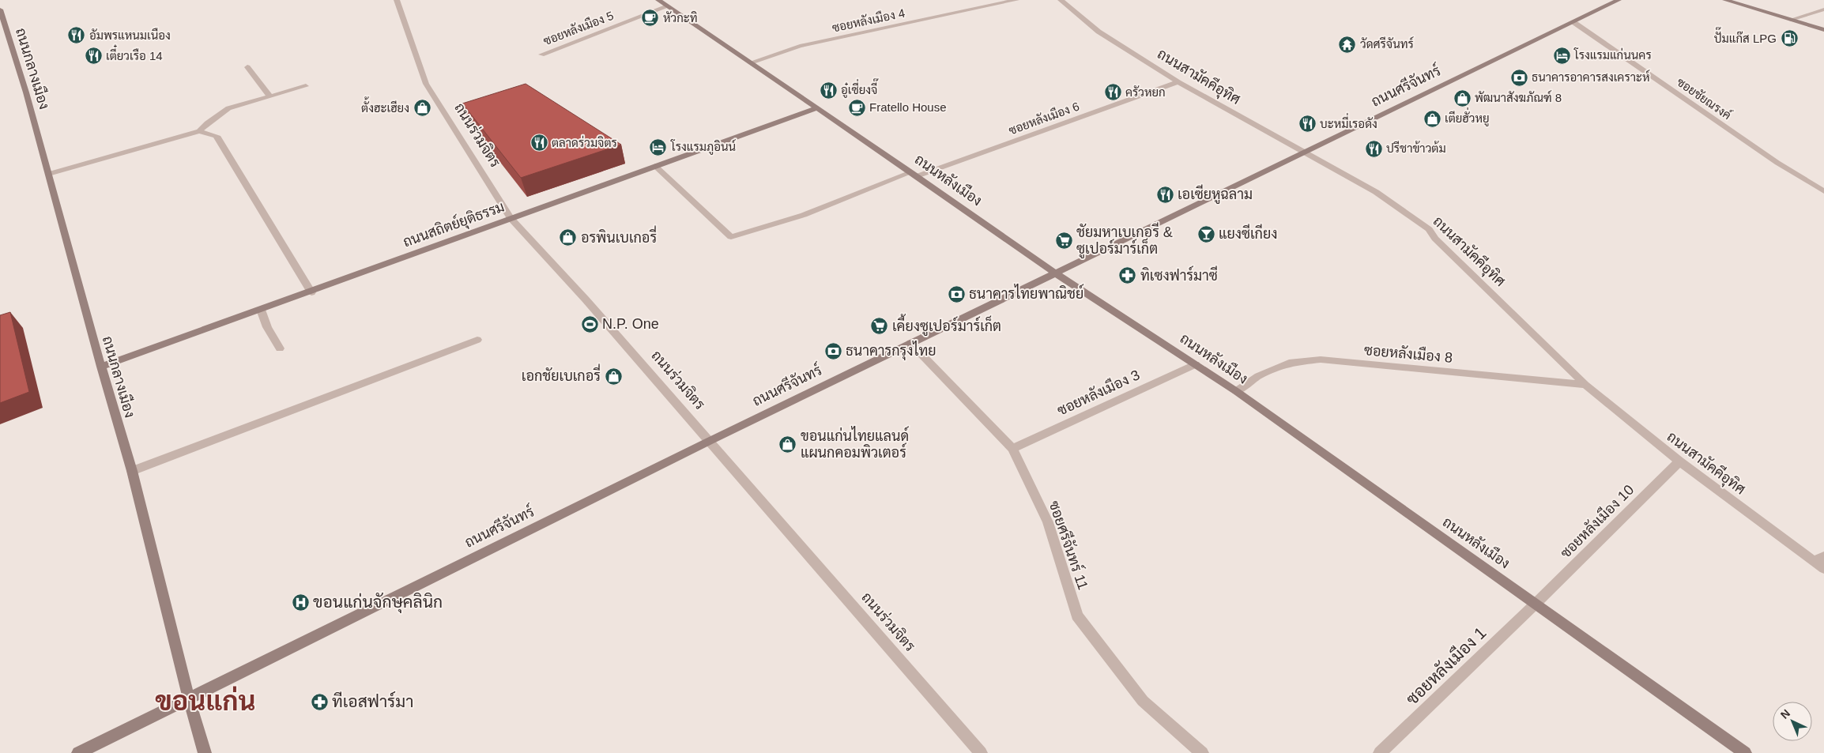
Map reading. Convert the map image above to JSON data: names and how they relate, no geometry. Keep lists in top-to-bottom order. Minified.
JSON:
{"streets":{"main road":["ถนนกลางเมือง","ถนนศรีจันทร์","ถนนหลังเมือง","ถนนสถิตย์ยุติธรรม"],"street":["ซอยหลังเมือง 4","ซอยหลังเมือง 5","ถนนสามัคคีอุทิศ","ซอยชัยณรงค์","ซอยหลังเมือง 6","ถนนร่วมจิตร","ซอยหลังเมือง 8","ซอยหลังเมือง 3","ซอยหลังเมือง 10","ซอยศรีจันทร์ 11","ซอยหลังเมือง 1"]},"crossings":[["ซอยหลังเมือง 4","ถนนหลังเมือง"],["ซอยหลังเมือง 5","ถนนหลังเมือง"],["ถนนกลางเมือง","ถนนศรีจันทร์"],["ถนนกลางเมือง","ถนนสถิตย์ยุติธรรม"],["ถนนสามัคคีอุทิศ","ถนนศรีจันทร์"],["ถนนสามัคคีอุทิศ","ซอยหลังเมือง 6"],["ถนนสามัคคีอุทิศ","ซอยหลังเมือง 8"],["ถนนสามัคคีอุทิศ","ซอยหลังเมือง 10"],["ถนนศรีจันทร์","ซอยชัยณรงค์"],["ถนนศรีจันทร์","ถนนร่วมจิตร"],["ถนนศรีจันทร์","ถนนหลังเมือง"],["ถนนศรีจันทร์","ซอยศรีจันทร์ 11"],["ซอยหลังเมือง 6","ถนนหลังเมือง"],["ซอยหลังเมือง 6","ถนนสถิตย์ยุติธรรม"],["ถนนร่วมจิตร","ถนนสถิตย์ยุติธรรม"],["ถนนหลังเมือง","ถนนสถิตย์ยุติธรรม"],["ถนนหลังเมือง","ซอยหลังเมือง 8"],["ถนนหลังเมือง","ซอยหลังเมือง 3"],["ถนนหลังเมือง","ซอยหลังเมือง 10"],["ถนนหลังเมือง","ซอยหลังเมือง 1"],["ซอยหลังเมือง 3","ซอยศรีจันทร์ 11"],["ซอยหลังเมือง 10","ซอยหลังเมือง 1"]],"districts":["ขอนแก่น"],"places":{"cafe":["หัวกะทิ","Fratello House"],"restaurant":["อัมพรแหนมเนือง","เตี๋ยวเรือ 14","อู๋เซี่ยงจี๊","ครัวหยก","บะหมี่เรอดัง","ตลาดร่วมจิตร","ปรีชาข้าวต้ม","เอเซียหูฉลาม"],"fuel station":["ปั๊มแก๊ส LPG"],"temple":["วัดศรีจันทร์"],"hotel":["โรงแรมแก่นนคร","โรงแรมภูอินน์"],"bank":["ธนาคารอาคารสงเคราะห์","ธนาคารไทยพาณิชย์","ธนาคารกรุงไทย"],"shop":["พัฒนาสังฆภัณฑ์ 8","ตั้งฮะเฮียง","เตียฮั่วหยู","อรพินเบเกอรี่","เอกชัยเบเกอรี่","ขอนแก่นไทยแลนด์ แผนกคอมพิวเตอร์"],"bar":["แยงซีเกียง"],"supermarket":["ชัยมหาเบเกอรี & ซูเปอร์มาร์เก็ต","เคี้ยงซูเปอร์มาร์เก็ต"],"pharmacy":["ทิเซงฟาร์มาซี","ทีเอสฟาร์มา"],"sports":["N.P. One"],"hospital":["ขอนแก่นจักษุคลินิก"]},"north":"top left"}
